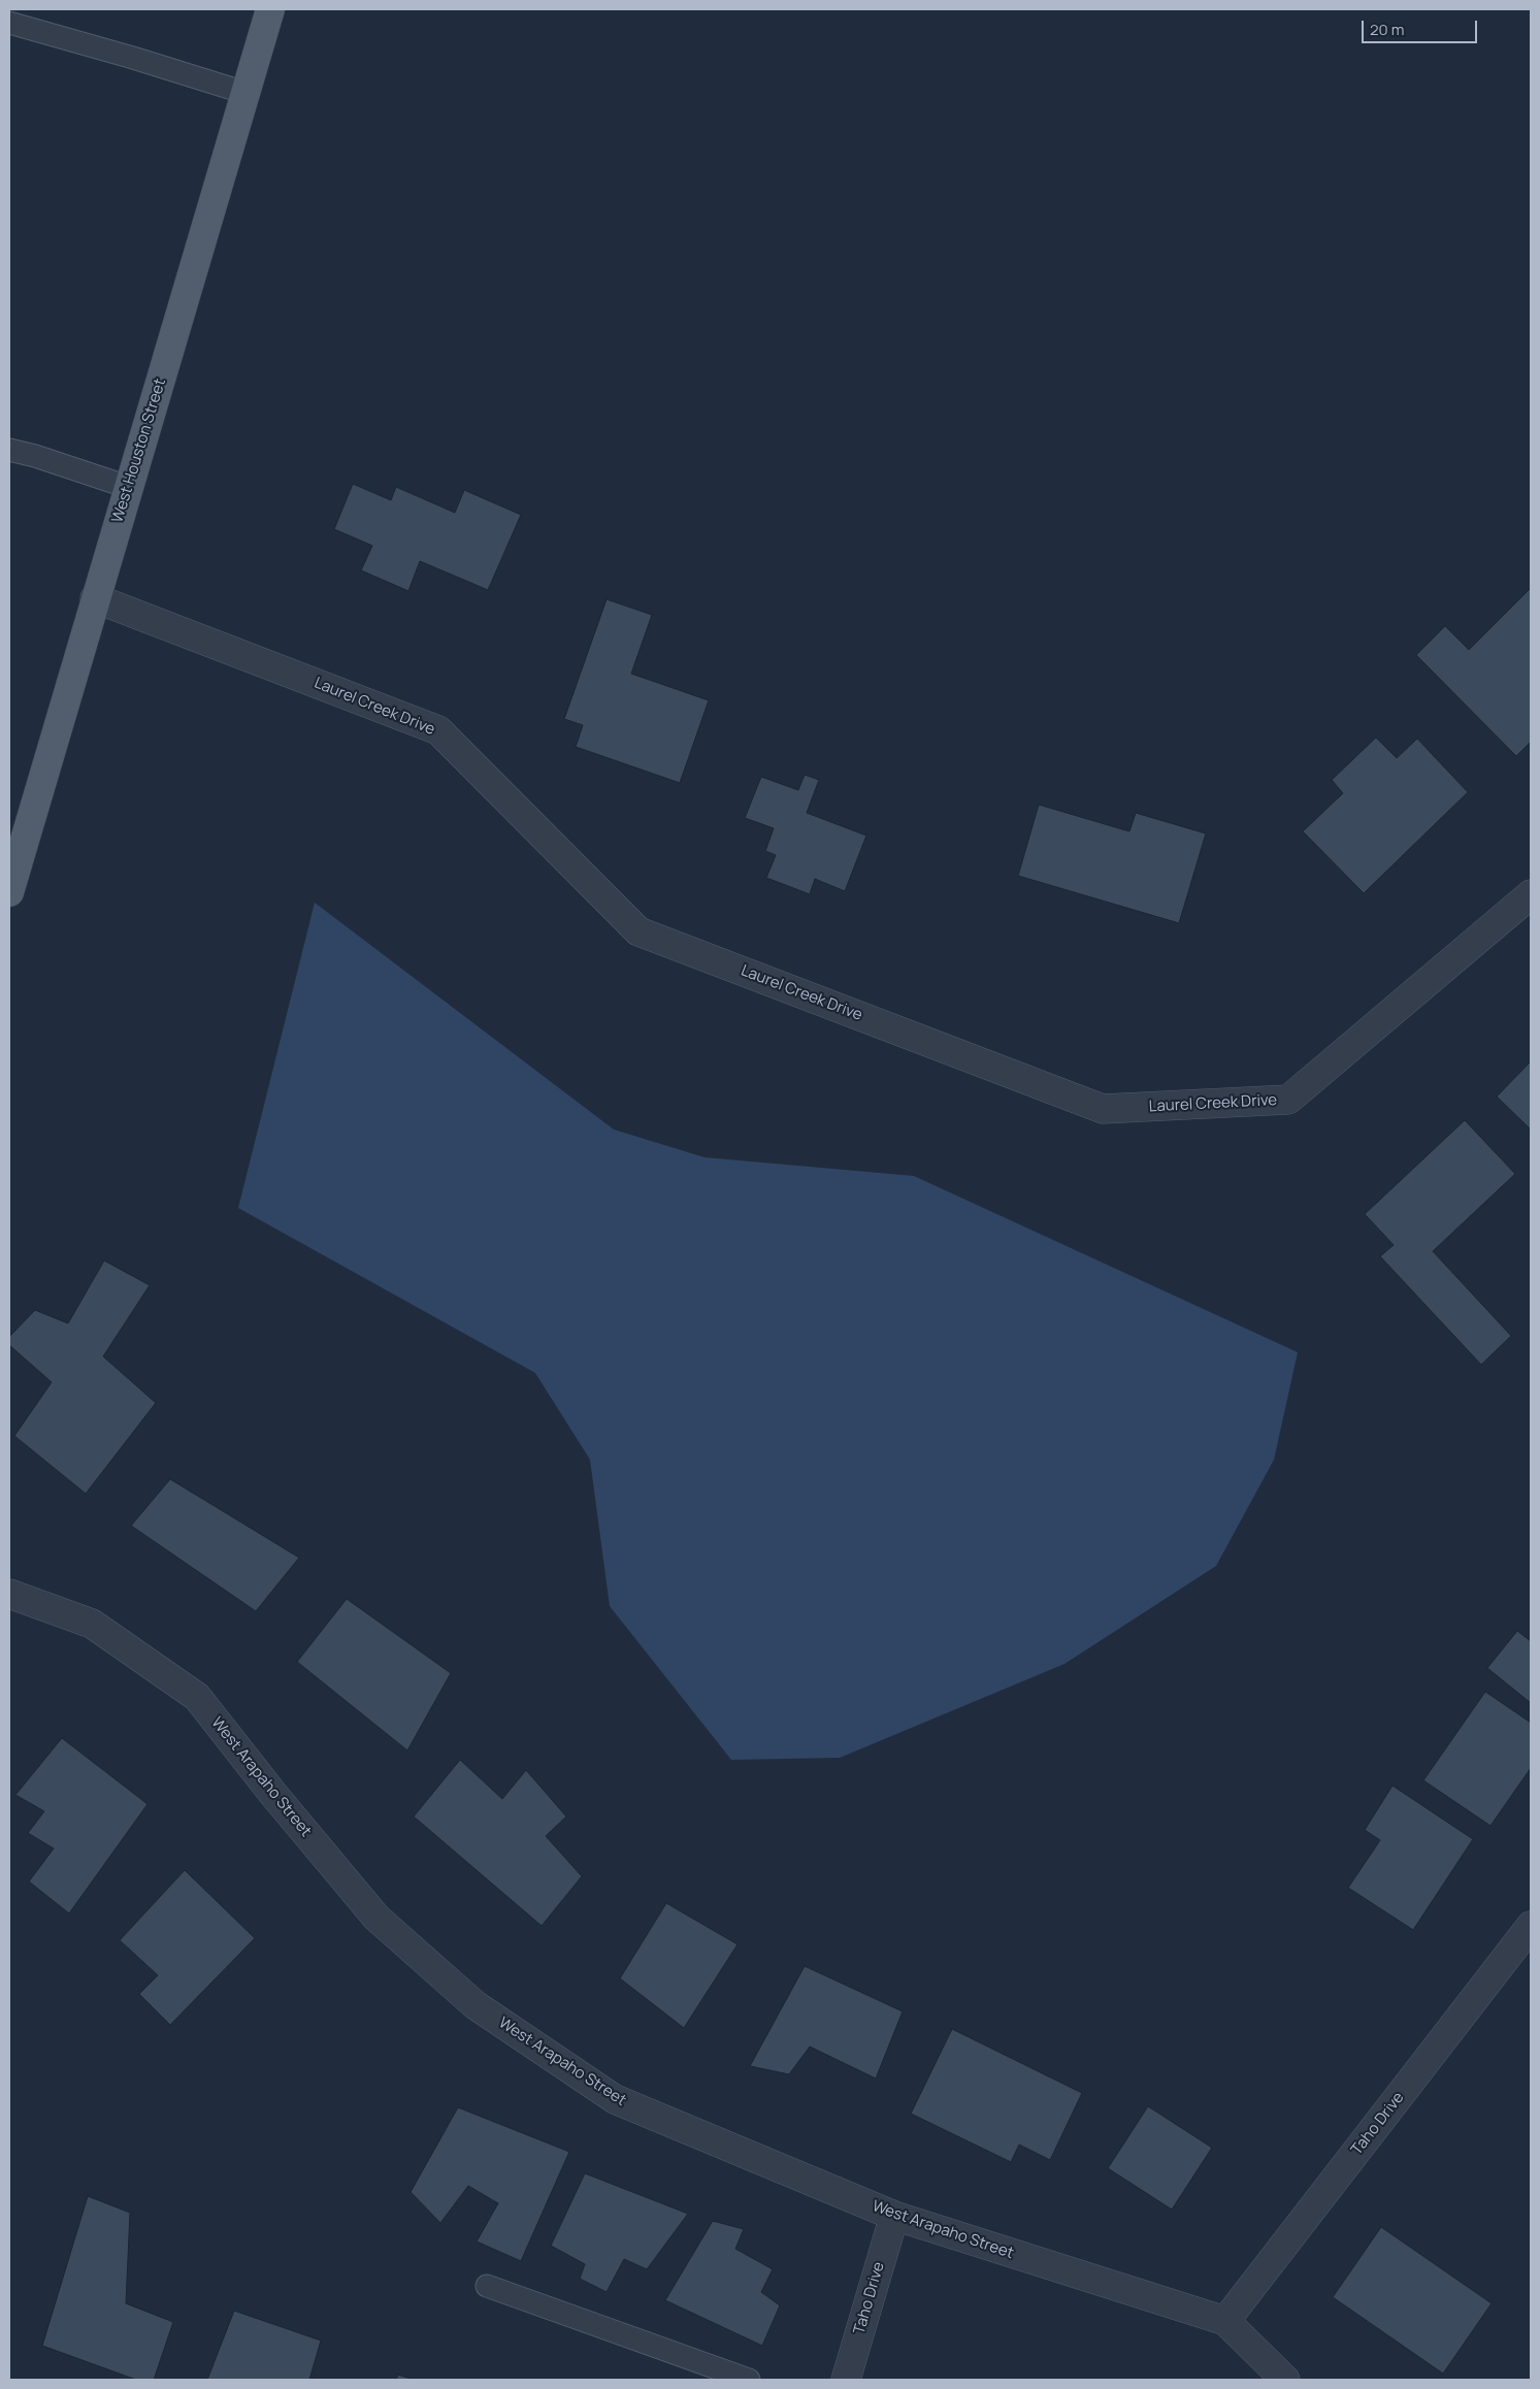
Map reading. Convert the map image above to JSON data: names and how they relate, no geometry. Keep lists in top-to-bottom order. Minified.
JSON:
{"streets":{"main road":["West Houston Street"],"street":["Laurel Creek Drive","West Arapaho Street","Taho Drive"]},"crossings":[["West Houston Street","Laurel Creek Drive"],["West Arapaho Street","Taho Drive"]],"scale_bar":"20 m"}
